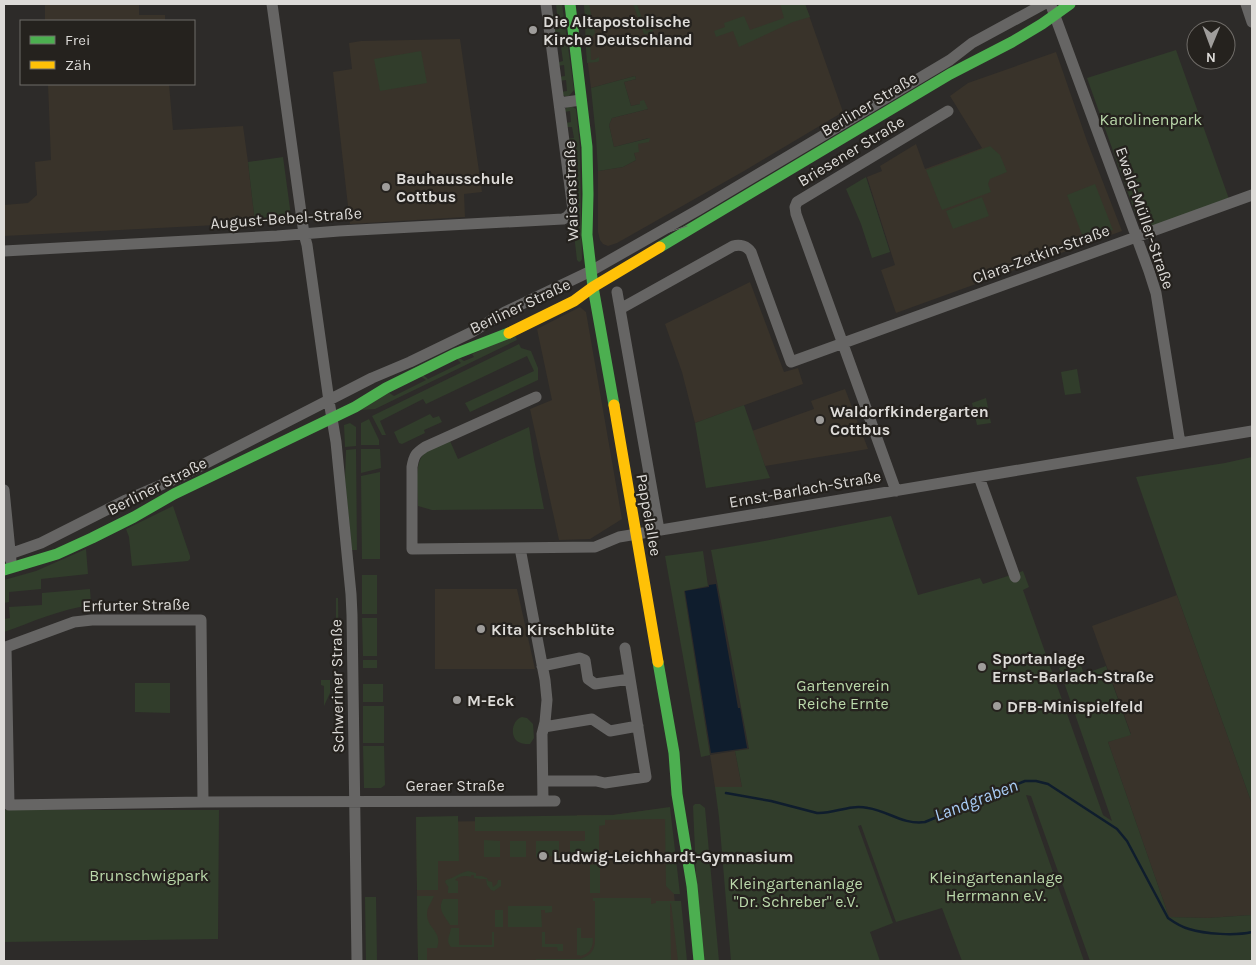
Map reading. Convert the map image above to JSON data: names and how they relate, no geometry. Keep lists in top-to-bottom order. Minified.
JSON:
{"streets":{"street":["Berliner Straße","Briesener Straße","Waisenstraße","August-Bebel-Straße","Ewald-Müller-Straße","Clara-Zetkin-Straße","Ernst-Barlach-Straße","Pappelallee","Erfurter Straße","Schweriner Straße","Geraer Straße"]},"crossings":[["Berliner Straße","Waisenstraße"],["Berliner Straße","Ewald-Müller-Straße"],["Berliner Straße","Pappelallee"],["Berliner Straße","Schweriner Straße"],["Briesener Straße","Clara-Zetkin-Straße"],["Briesener Straße","Ernst-Barlach-Straße"],["Waisenstraße","August-Bebel-Straße"],["Waisenstraße","Pappelallee"],["August-Bebel-Straße","Schweriner Straße"],["Ewald-Müller-Straße","Clara-Zetkin-Straße"],["Ewald-Müller-Straße","Ernst-Barlach-Straße"],["Ernst-Barlach-Straße","Pappelallee"],["Erfurter Straße","Schweriner Straße"],["Erfurter Straße","Geraer Straße"],["Schweriner Straße","Geraer Straße"]],"water":["Landgraben"],"parks":["Karolinenpark","Gartenverein Reiche Ernte","Brunschwigpark","Kleingartenanlage Herrmann e.V.","Kleingartenanlage \"Dr. Schreber\" e.V."],"places":["Die Altapostolische Kirche Deutschland","Bauhausschule Cottbus","Waldorfkindergarten Cottbus","Kita Kirschblüte","Sportanlage Ernst-Barlach-Straße","M-Eck","DFB-Minispielfeld","Ludwig-Leichhardt-Gymnasium"],"legend":["Frei","Zäh"],"north":"bottom"}
